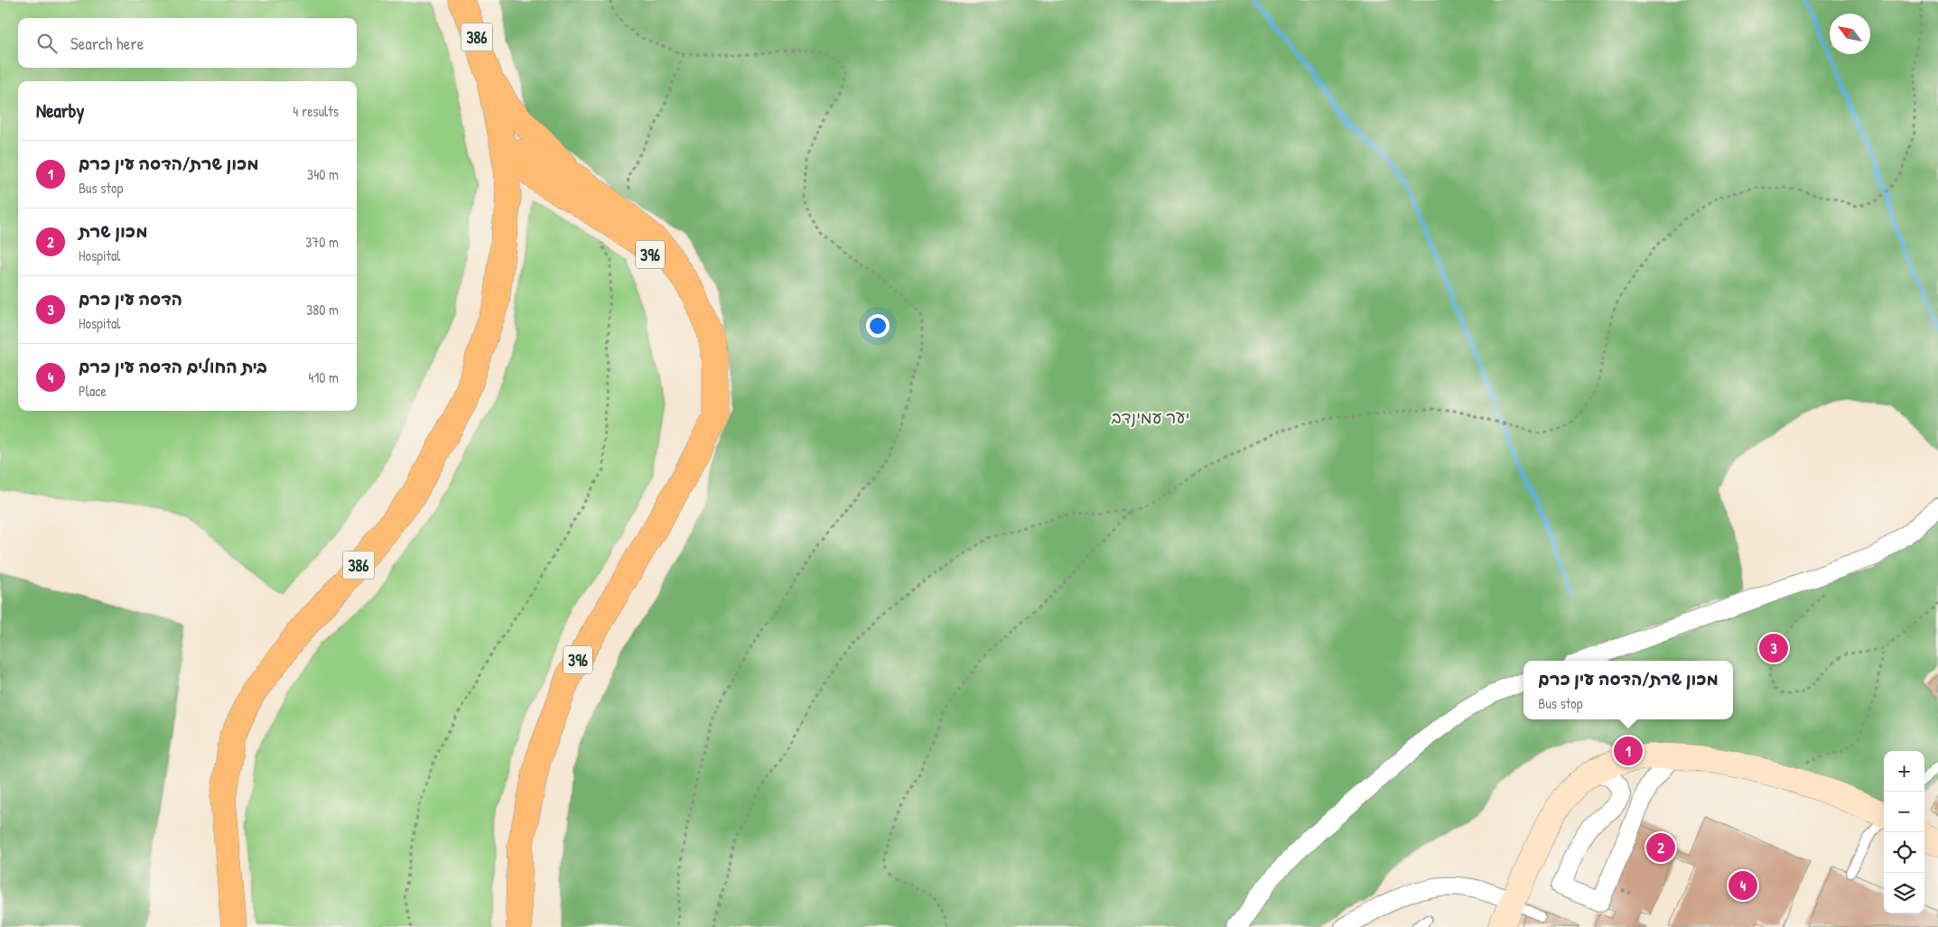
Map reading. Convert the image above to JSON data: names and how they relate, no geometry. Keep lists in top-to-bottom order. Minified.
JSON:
{"streets":{"main road":["386","396"]},"crossings":[["386","396"]],"parks":["יער עמינדב"],"north":"top left","page":{"search":"Search here","heading":["Nearby","4 results"],"list":[{"mark":"1","name":"מכון שרת/הדסה עין כרם","note":"Bus stop","value":"340 m"},{"mark":"2","name":"מכון שרת","note":"Hospital","value":"370 m"},{"mark":"3","name":"הדסה עין כרם","note":"Hospital","value":"380 m"},{"mark":"4","name":"בית החולים הדסה עין כרם","note":"Place","value":"410 m"}],"pins":["3","1","2","4"],"popup":["מכון שרת/הדסה עין כרם","Bus stop"],"map_buttons":["+","−"]}}
